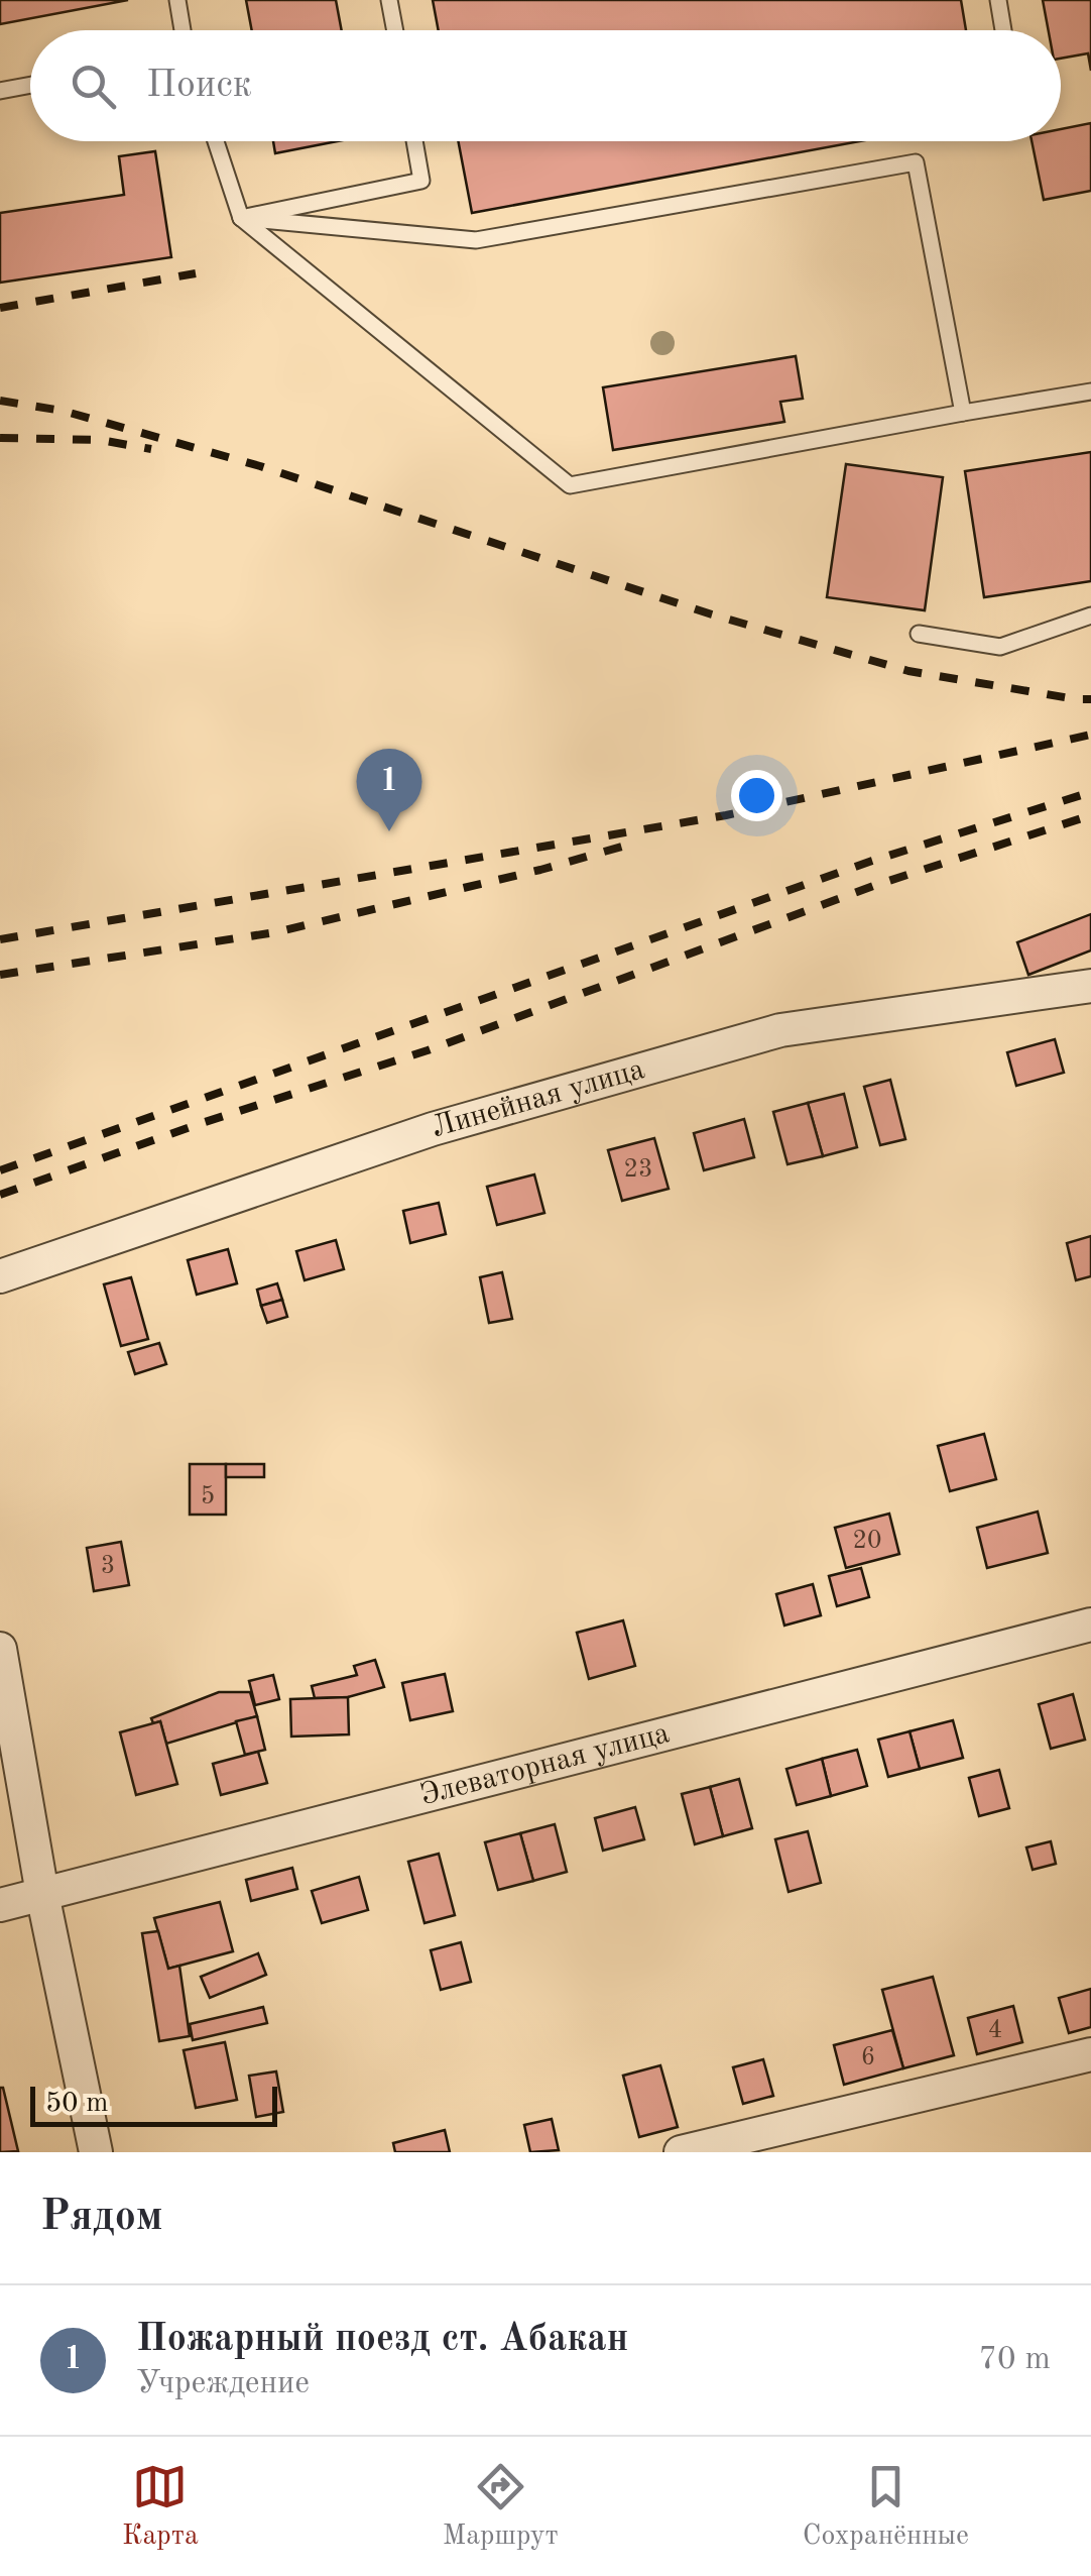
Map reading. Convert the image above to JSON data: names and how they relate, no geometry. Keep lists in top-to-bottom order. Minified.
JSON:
{"streets":{"street":["Линейная улица","Элеваторная улица"]},"house_numbers":["23","5","20","3","4","6"],"scale_bar":"50 m","page":{"search":"Поиск","pins":"1","scale":"50 m","heading":"Рядом","list":[{"mark":"1","name":"Пожарный поезд ст. Абакан","note":"Учреждение","value":"70 m"}],"nav":["Карта","Маршрут","Сохранённые"]}}
